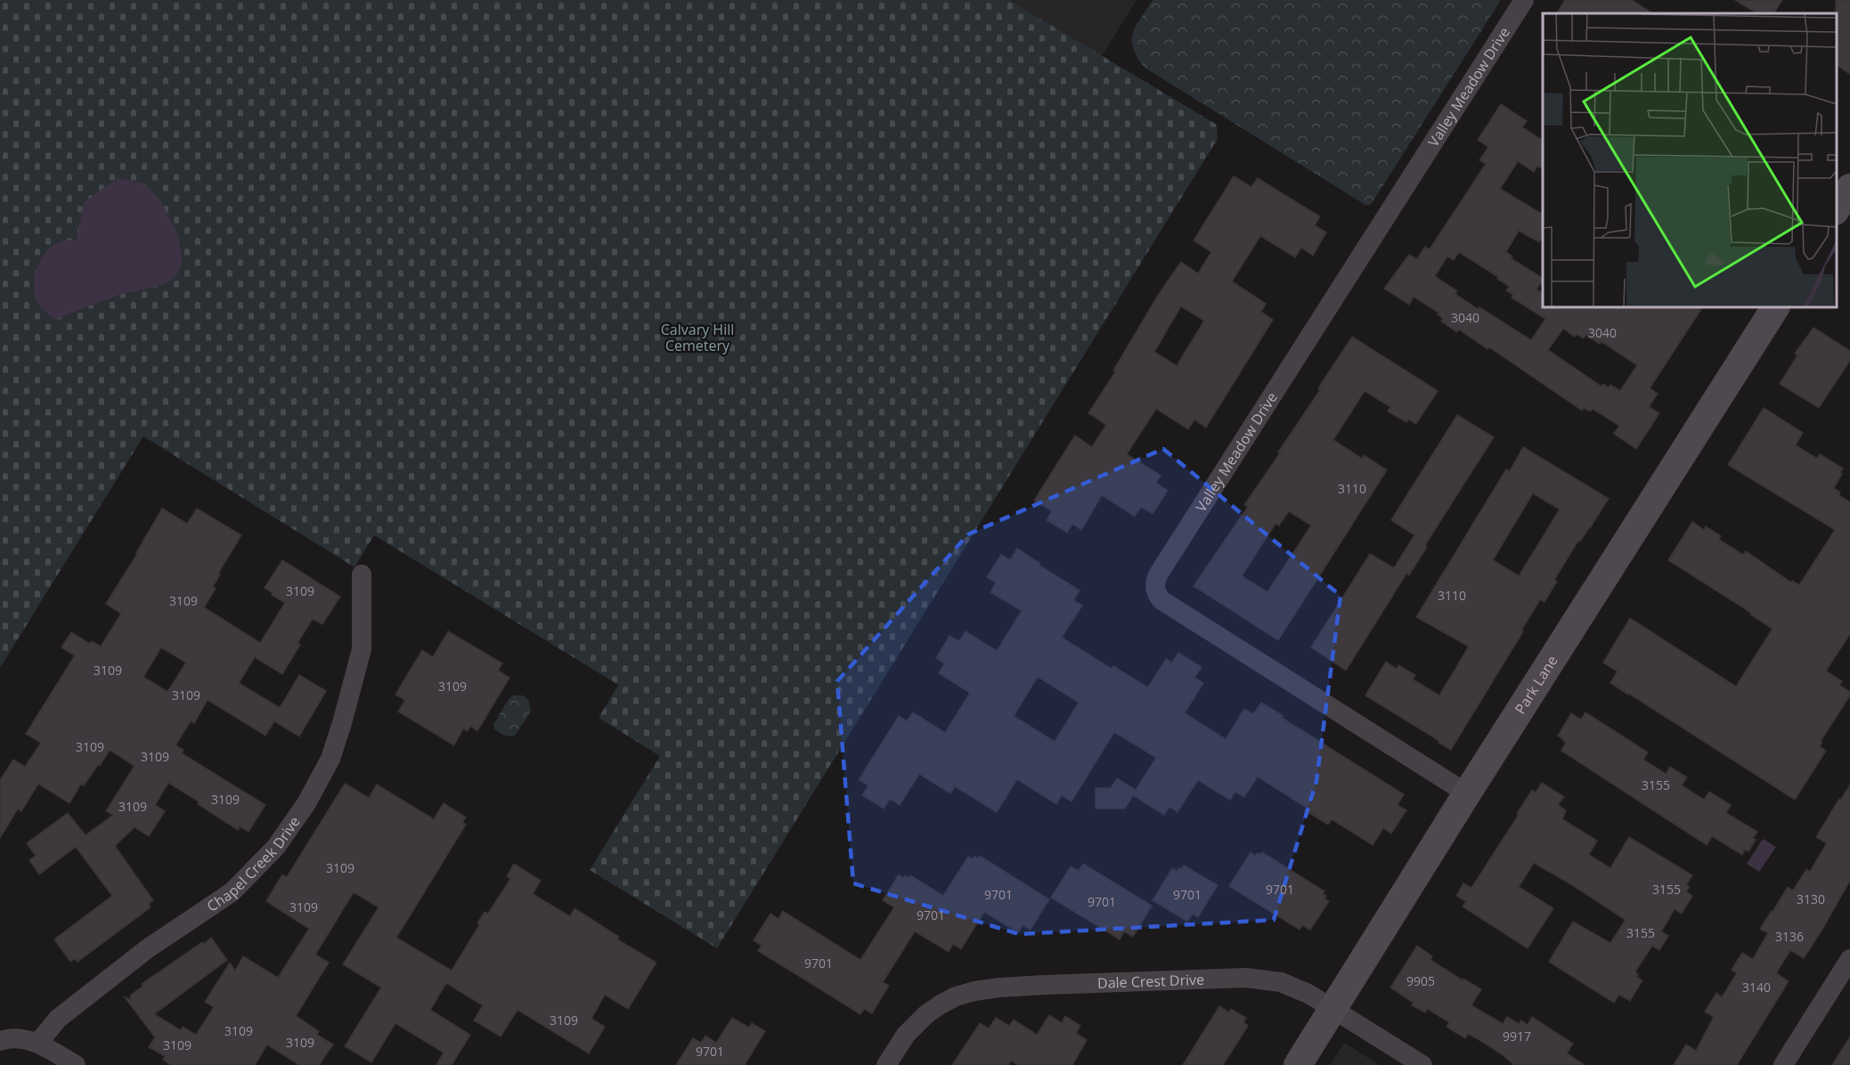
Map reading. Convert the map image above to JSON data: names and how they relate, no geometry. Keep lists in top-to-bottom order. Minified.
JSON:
{"streets":{"street":["Valley Meadow Drive","Park Lane","Chapel Creek Drive","Dale Crest Drive"]},"crossings":[["Valley Meadow Drive","Park Lane"],["Park Lane","Dale Crest Drive"]],"parks":["Calvary Hill Cemetery"],"house_numbers":["3040","3040","3110","3109","3110","3109","3109","3109","3109","3109","3109","3155","3109","3109","3109","9701","3155","9701","9701","3130","9701","3109","9701","3155","3136","9701","9905","3140","3109","3109","9917","3109","3109","9701"]}
